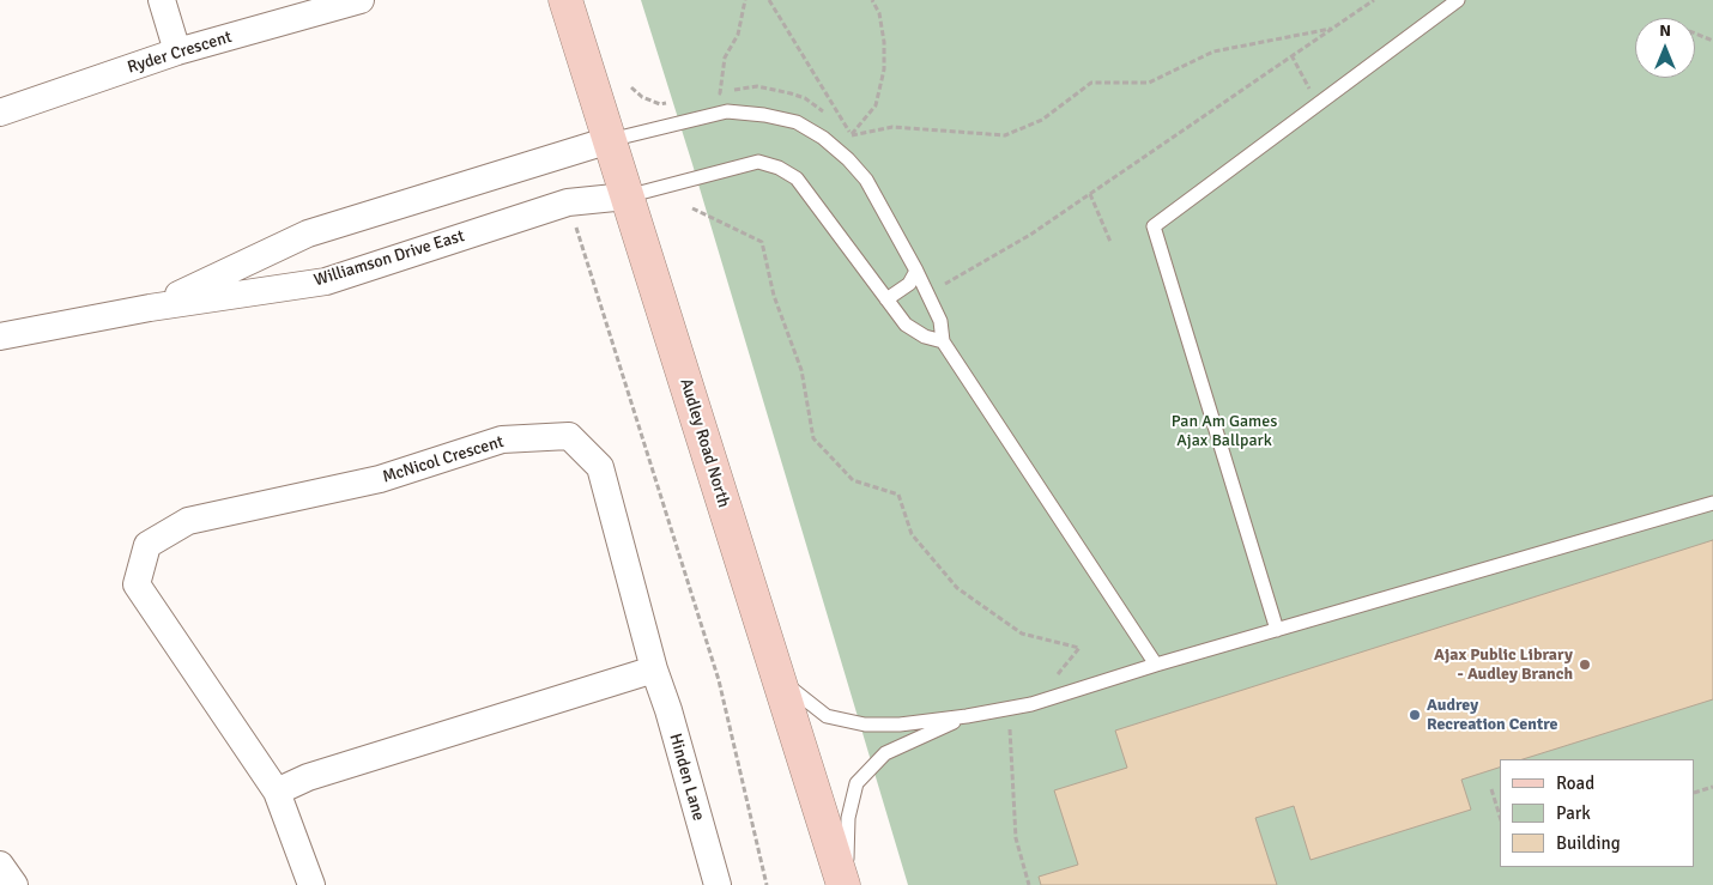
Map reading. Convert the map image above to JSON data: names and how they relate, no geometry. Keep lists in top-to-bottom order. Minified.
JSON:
{"streets":{"street":["Ryder Crescent","Williamson Drive East","Audley Road North","McNicol Crescent","Hinden Lane"]},"crossings":[["Williamson Drive East","Audley Road North"],["McNicol Crescent","Hinden Lane"]],"parks":["Pan Am Games Ajax Ballpark"],"places":["Ajax Public Library - Audley Branch","Audrey Recreation Centre"],"legend":["Road","Park","Building"],"north":"top"}
